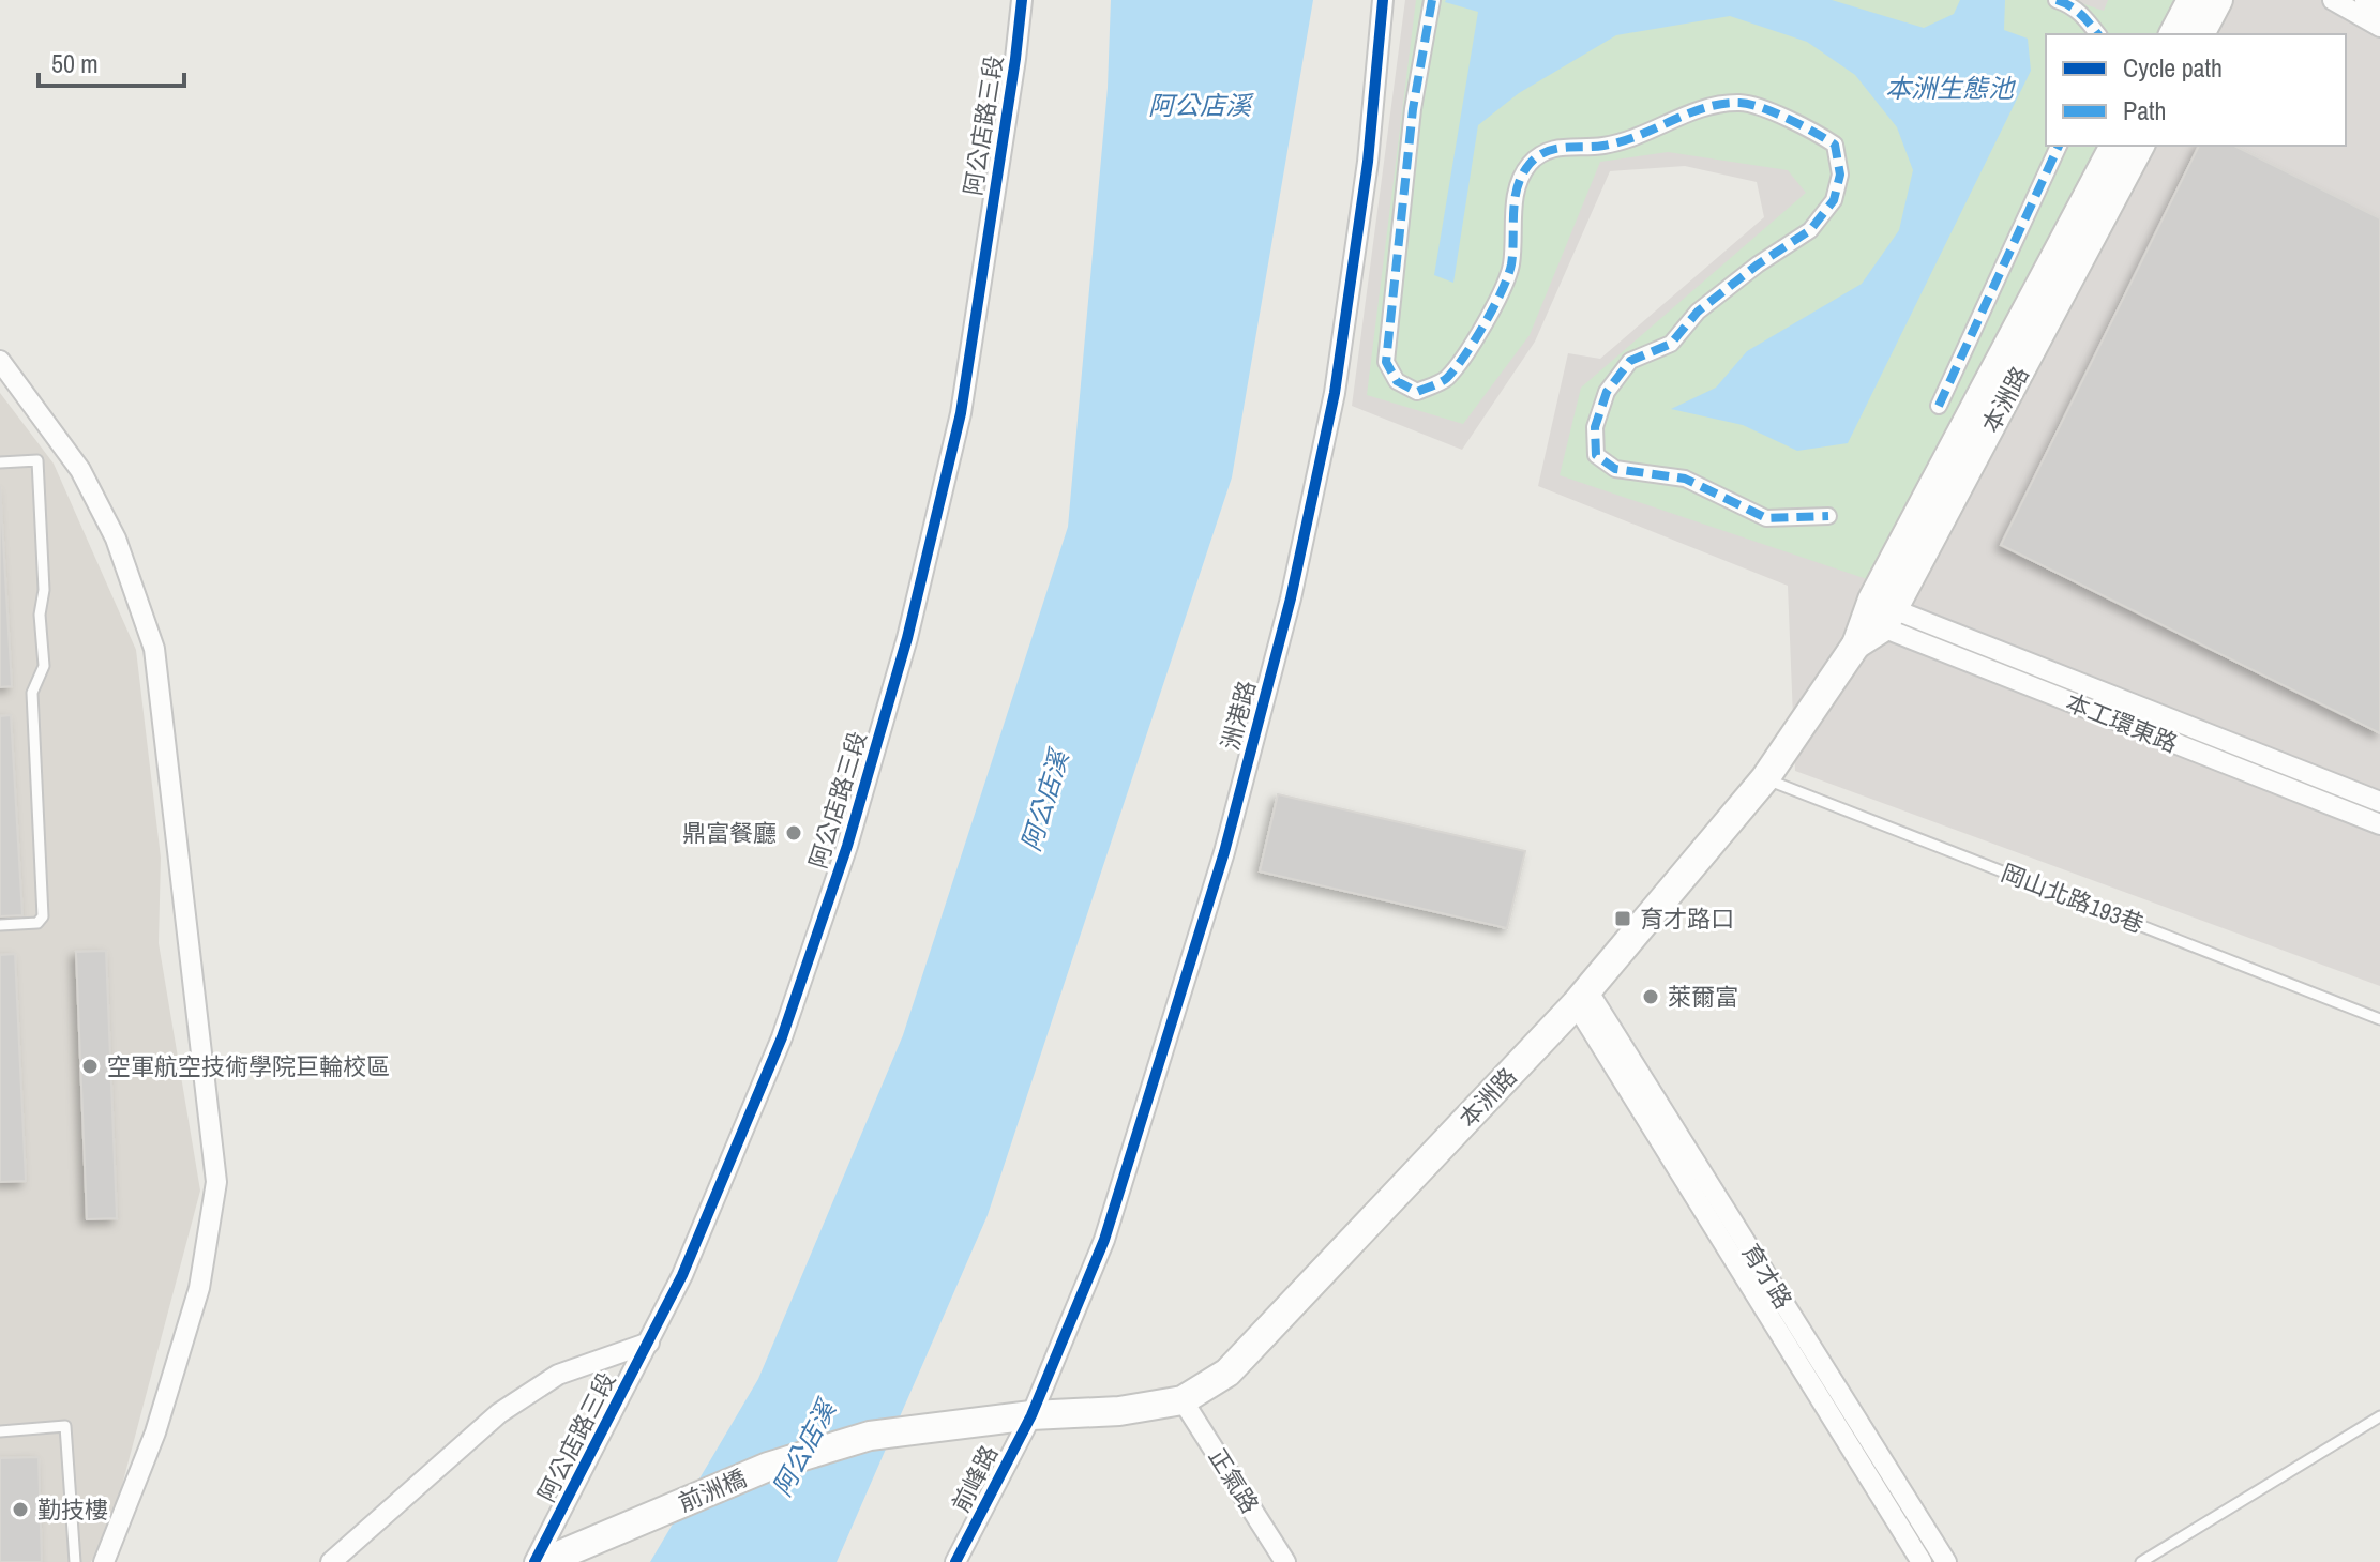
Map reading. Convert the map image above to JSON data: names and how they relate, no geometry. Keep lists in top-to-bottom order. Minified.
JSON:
{"streets":{"main road":["本洲路","前洲橋"],"street":["阿公店路三段","洲港路","本工環東路","育才路","前峰路","正氣路"],"lane":["岡山北路193巷"]},"crossings":[["本洲路","洲港路"],["本洲路","本工環東路"],["本洲路","岡山北路193巷"],["本洲路","育才路"],["本洲路","前峰路"],["本洲路","正氣路"],["本洲路","前洲橋"],["洲港路","前峰路"],["洲港路","前洲橋"],["前峰路","前洲橋"]],"water":["本洲生態池","阿公店溪"],"places":{"other":["鼎富餐廳","萊爾富","空軍航空技術學院巨輪校區","勤技樓"],"transit":["育才路口"]},"legend":["Cycle path","Path"],"scale_bar":"50 m"}
